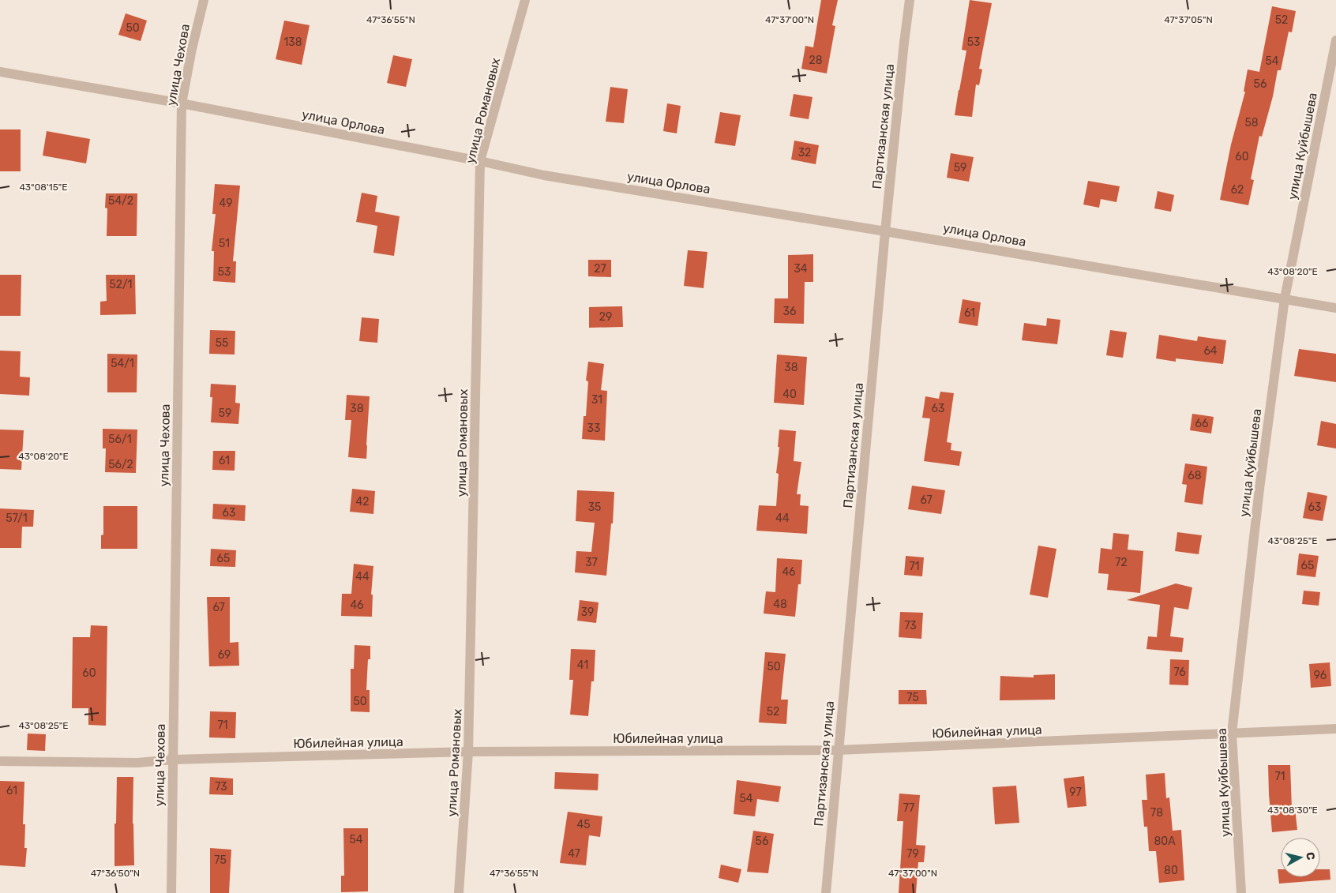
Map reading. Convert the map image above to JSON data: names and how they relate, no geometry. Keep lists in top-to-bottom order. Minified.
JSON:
{"streets":{"street":["улица Чехова","улица Романовых","улица Орлова","Партизанская улица","улица Куйбышева","Юбилейная улица"]},"crossings":[["улица Чехова","улица Орлова"],["улица Чехова","Юбилейная улица"],["улица Романовых","улица Орлова"],["улица Романовых","Юбилейная улица"],["улица Орлова","Партизанская улица"],["улица Орлова","улица Куйбышева"],["Партизанская улица","Юбилейная улица"],["улица Куйбышева","Юбилейная улица"]],"house_numbers":["52","50","138","53","28","54","56","58","32","60","59","62","54/2","49","51","27","34","53","52/1","36","61","29","55","64","54/1","38","40","31","38","63","59","66","33","56/1","61","56/2","68","67","42","35","63","63","57/1","44","65","37","72","65","71","46","44","48","46","67","39","73","69","41","50","76","60","96","75","50","52","71","71","73","61","97","54","77","78","45","54","56","80А","47","79","75","80"],"north":"right","coordinates":["47°36'55\"N","47°37'00\"N","47°37'05\"N","43°08'15\"E","43°08'20\"E","43°08'25\"E","43°08'30\"E","47°36'50\"N"]}
